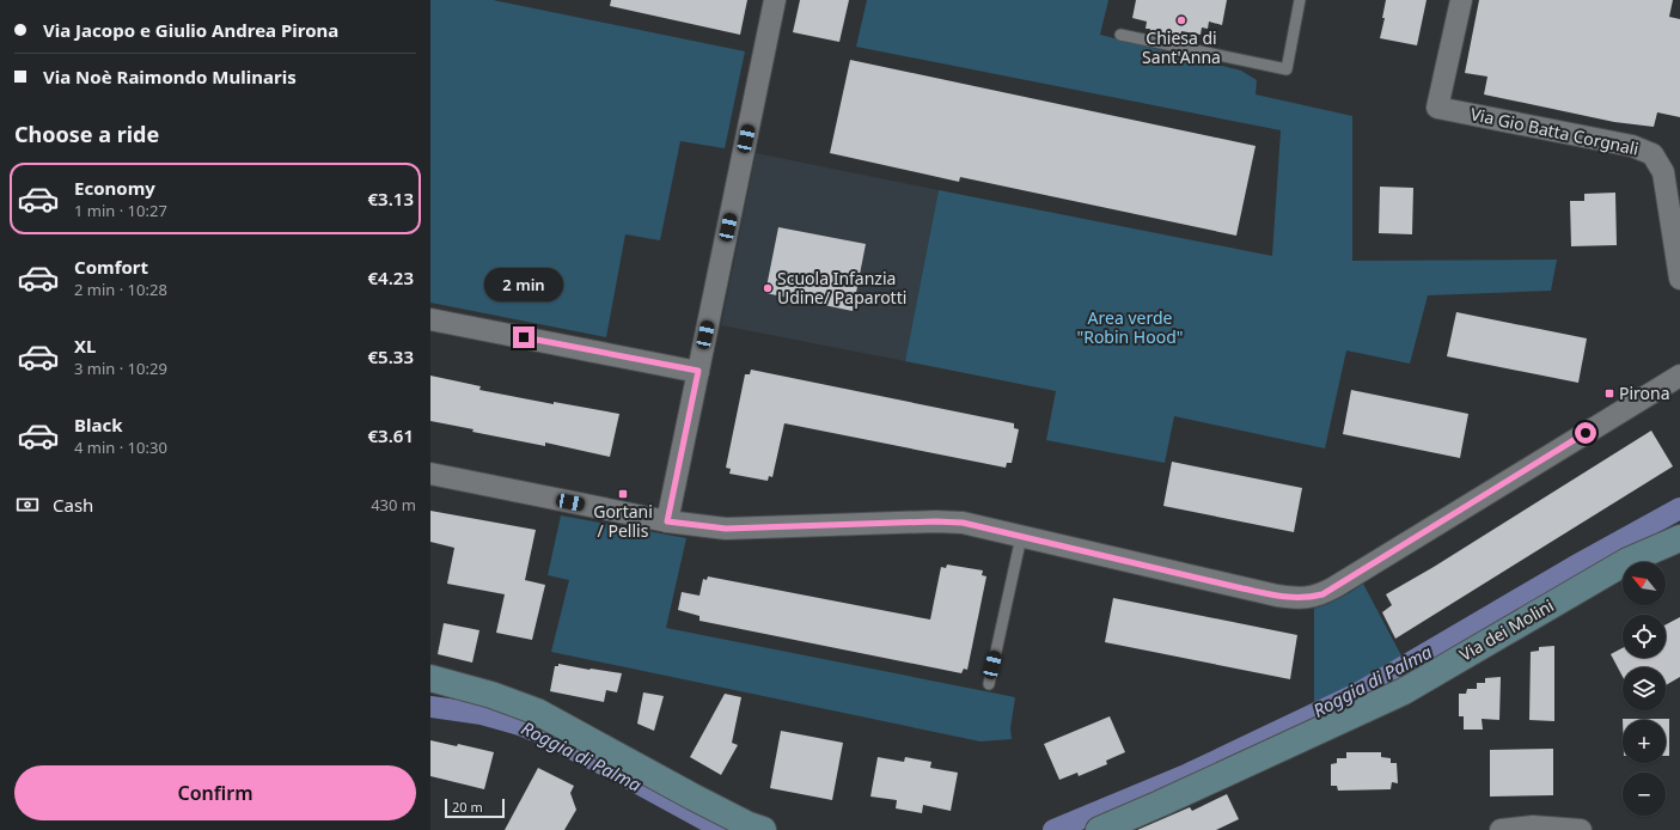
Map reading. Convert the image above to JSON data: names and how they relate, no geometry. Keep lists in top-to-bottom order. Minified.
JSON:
{"streets":{"street":["Via Gio Batta Corgnali","Via dei Molini"]},"water":["Roggia di Palma"],"parks":["Area verde \"Robin Hood\""],"places":{"other":["Chiesa di Sant'Anna","Scuola Infanzia Udine/ Paparotti"],"transit":["Pirona","Gortani / Pellis"]},"scale_bar":"20 m","north":"top left","page":{"banner":["Via Jacopo e Giulio Andrea Pirona","Via Noè Raimondo Mulinaris"],"heading":"Choose a ride","list":[{"name":"Economy","note":"1 min · 10:27","value":"€3.13"},{"name":"Comfort","note":"2 min · 10:28","value":"€4.23"},{"name":"XL","note":"3 min · 10:29","value":"€5.33"},{"name":"Black","note":"4 min · 10:30","value":"€3.61"}],"bubble":"2 min","pay":["Cash","430 m"],"map_buttons":["+","−"],"buttons":"Confirm","scale":"20 m"}}
